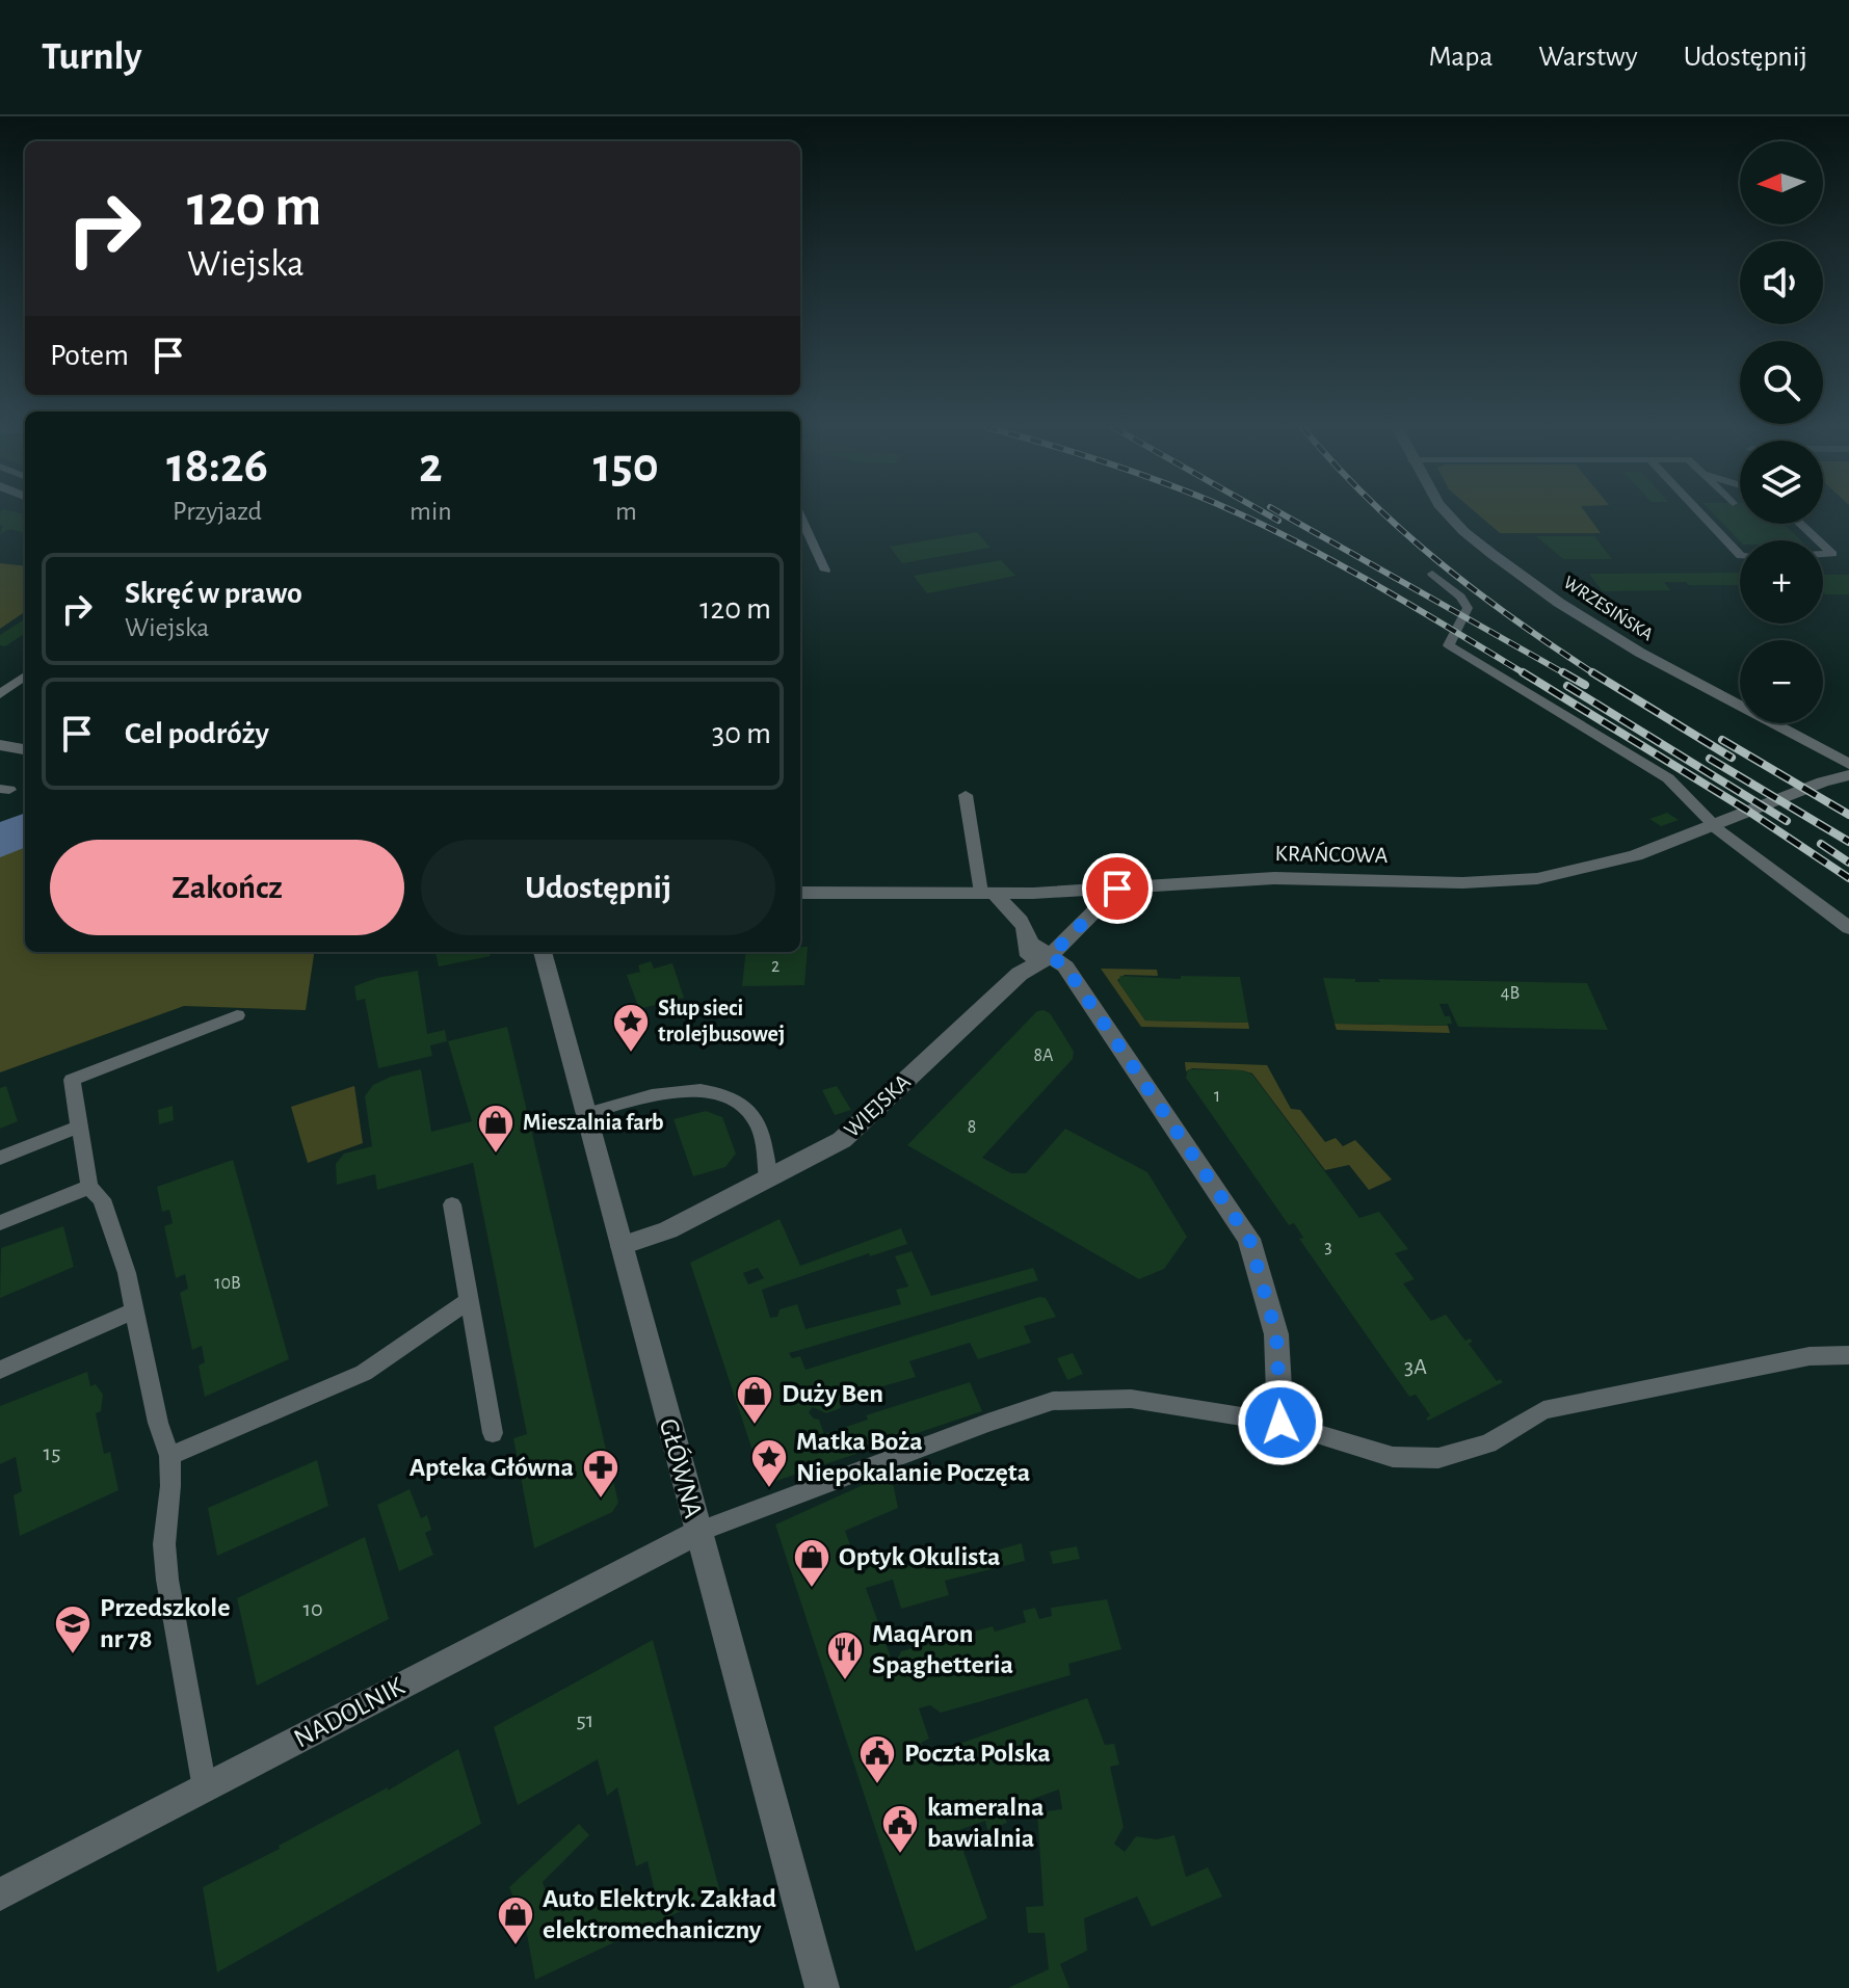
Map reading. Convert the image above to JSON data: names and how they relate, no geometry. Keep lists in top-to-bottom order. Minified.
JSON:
{"streets":{"street":["WRZESIŃSKA","KRAŃCOWA","WIEJSKA","GŁÓWNA","NADOLNIK"]},"crossings":[["KRAŃCOWA","WIEJSKA"],["WIEJSKA","GŁÓWNA"],["GŁÓWNA","NADOLNIK"]],"places":{"place":["Słup sieci trolejbusowej","Matka Boża Niepokalanie Poczęta"],"shop":["Mieszalnia farb","Duży Ben","Optyk Okulista","Auto Elektryk. Zakład elektromechaniczny"],"pharmacy":["Apteka Główna"],"school or university":["Przedszkole nr 78"],"restaurant":["MaqAron Spaghetteria"],"public building":["Poczta Polska","kameralna bawialnia"]},"house_numbers":["2","4B","8A","1","8","3","10B","3A","15","10","51"],"north":"left","page":{"header":"Turnly","nav":["Mapa","Warstwy","Udostępnij"],"map_buttons":["+","−"],"turn":["120 m","Wiejska"],"then":"Potem","eta":["18:26","Przyjazd","2","min","150","m"],"list":[{"name":"Skręć w prawo","note":"Wiejska","value":"120 m"},{"name":"Cel podróży","value":"30 m"}],"buttons":["Zakończ","Udostępnij"]}}
